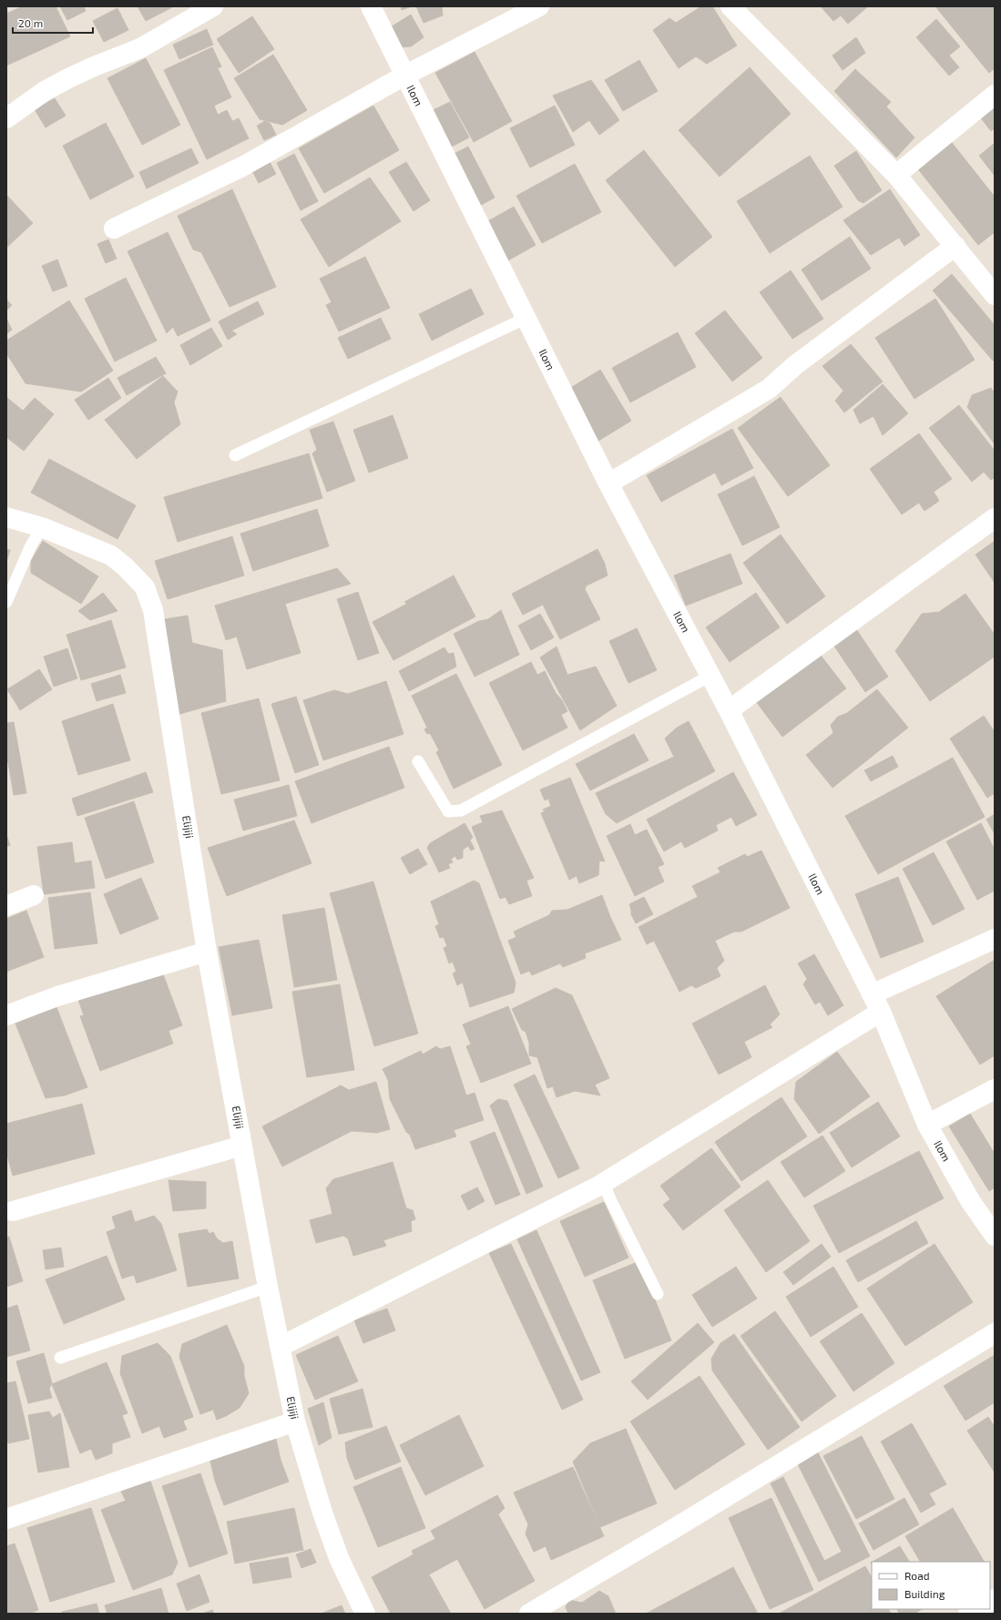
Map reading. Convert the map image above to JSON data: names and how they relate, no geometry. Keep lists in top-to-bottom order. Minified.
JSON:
{"streets":{"street":["Ilom","Elijiji"]},"legend":["Road","Building"],"scale_bar":"20 m"}
